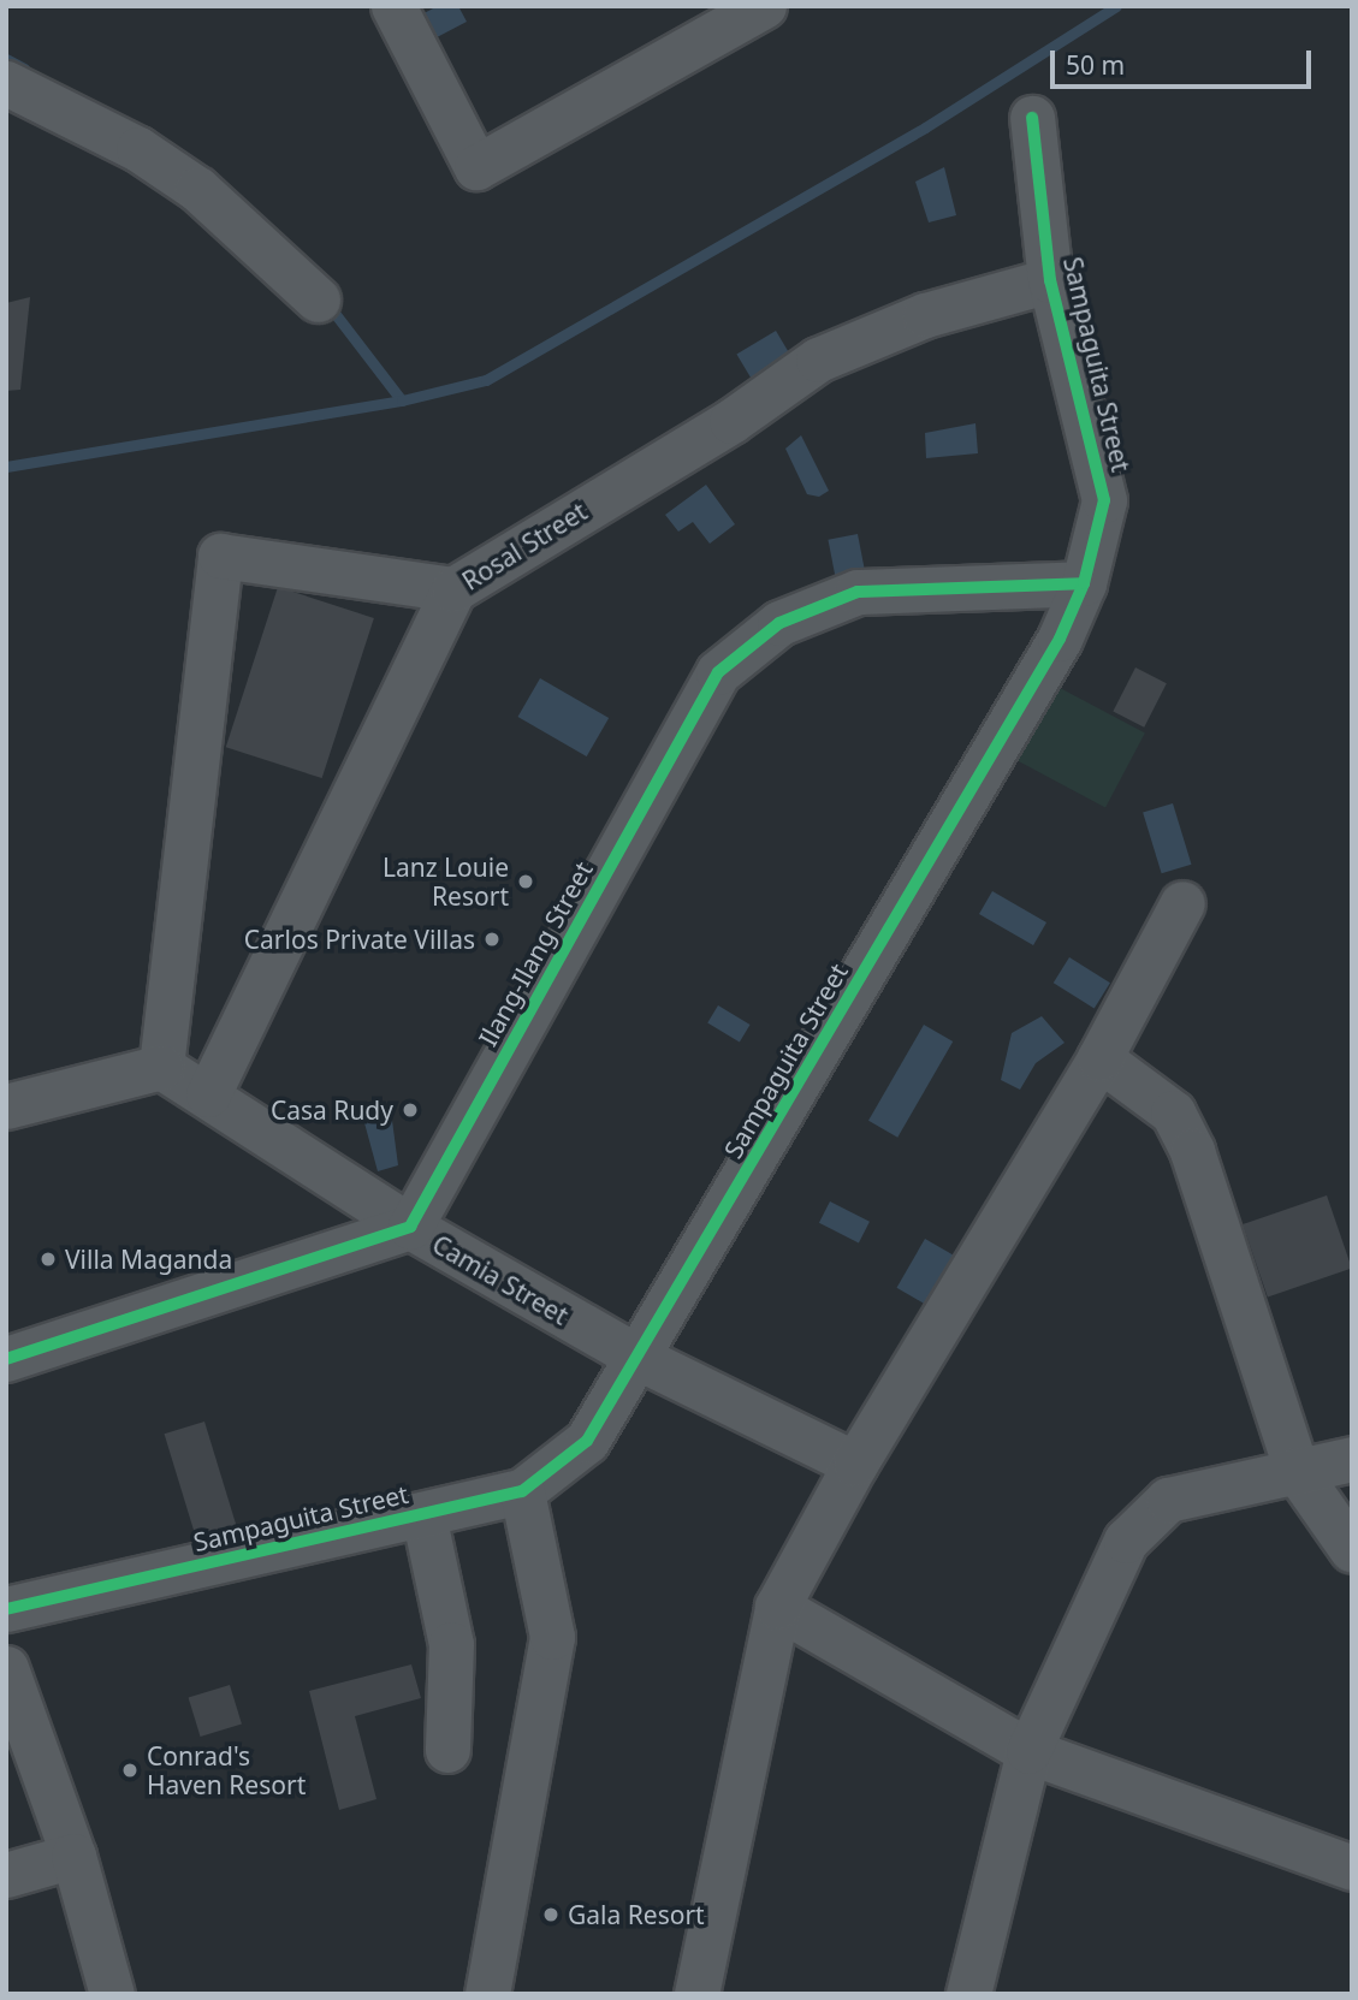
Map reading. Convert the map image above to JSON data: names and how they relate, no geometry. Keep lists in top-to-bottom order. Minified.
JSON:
{"streets":{"street":["Sampaguita Street","Rosal Street","Ilang-Ilang Street","Camia Street"]},"crossings":[["Sampaguita Street","Rosal Street"],["Sampaguita Street","Ilang-Ilang Street"],["Sampaguita Street","Camia Street"],["Rosal Street","Camia Street"],["Ilang-Ilang Street","Camia Street"]],"places":["Lanz Louie Resort","Carlos Private Villas","Casa Rudy","Villa Maganda","Conrad's Haven Resort","Gala Resort"],"scale_bar":"50 m"}
